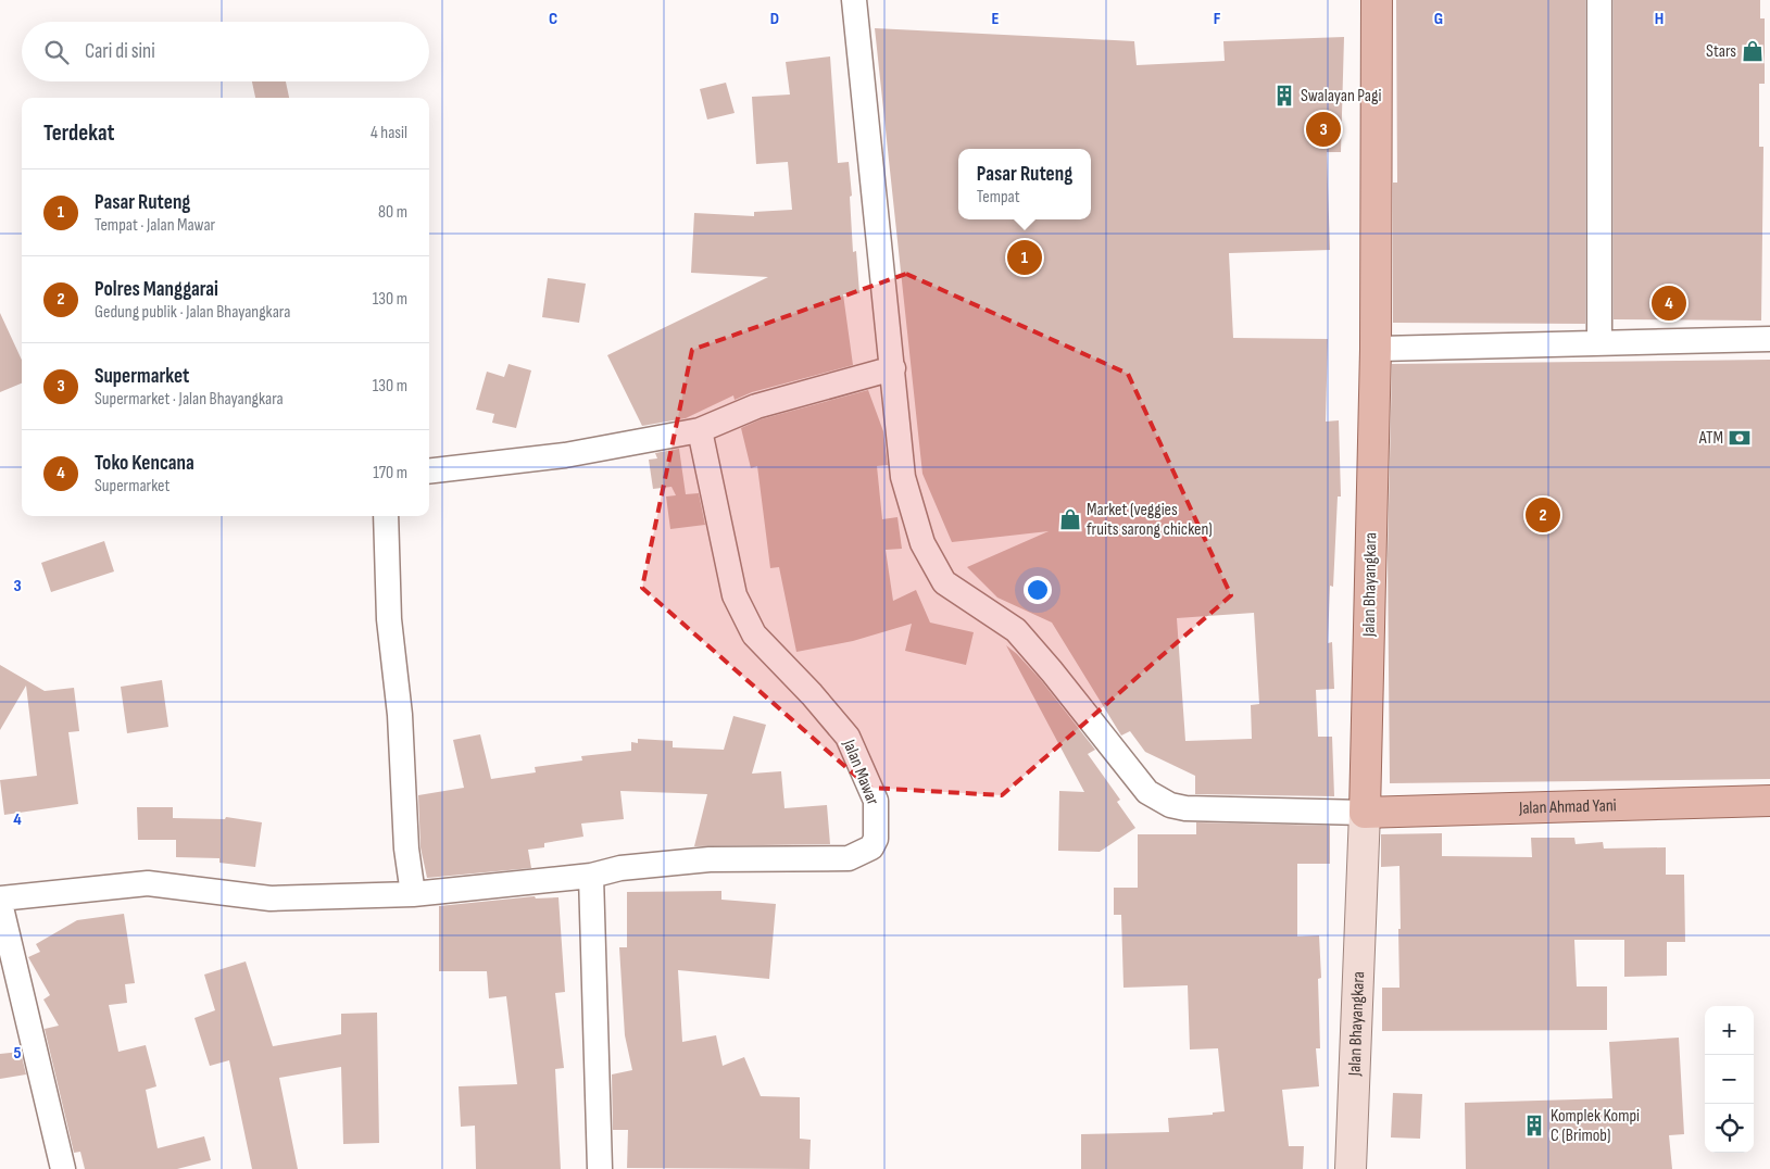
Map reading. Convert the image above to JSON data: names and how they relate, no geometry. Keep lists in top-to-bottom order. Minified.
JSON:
{"streets":{"main road":["Jalan Bhayangkara","Jalan Ahmad Yani"],"street":["Jalan Mawar"]},"crossings":[["Jalan Bhayangkara","Jalan Ahmad Yani"]],"places":{"shop":["Stars","Market (veggies fruits sarong chicken)"],"building":["Swalayan Pagi","Komplek Kompi C (Brimob)"],"bank":["ATM"]},"page":{"search":"Cari di sini","heading":["Terdekat","4 hasil"],"pins":["3","1","4","2"],"popup":["Pasar Ruteng","Tempat"],"list":[{"mark":"1","name":"Pasar Ruteng","note":"Tempat · Jalan Mawar","value":"80 m"},{"mark":"2","name":"Polres Manggarai","note":"Gedung publik · Jalan Bhayangkara","value":"130 m"},{"mark":"3","name":"Supermarket","note":"Supermarket · Jalan Bhayangkara","value":"130 m"},{"mark":"4","name":"Toko Kencana","note":"Supermarket","value":"170 m"}],"map_buttons":["+","−"]},"grid":{"columns":["C","D","E","F","G","H"],"rows":["3","4","5"]}}
